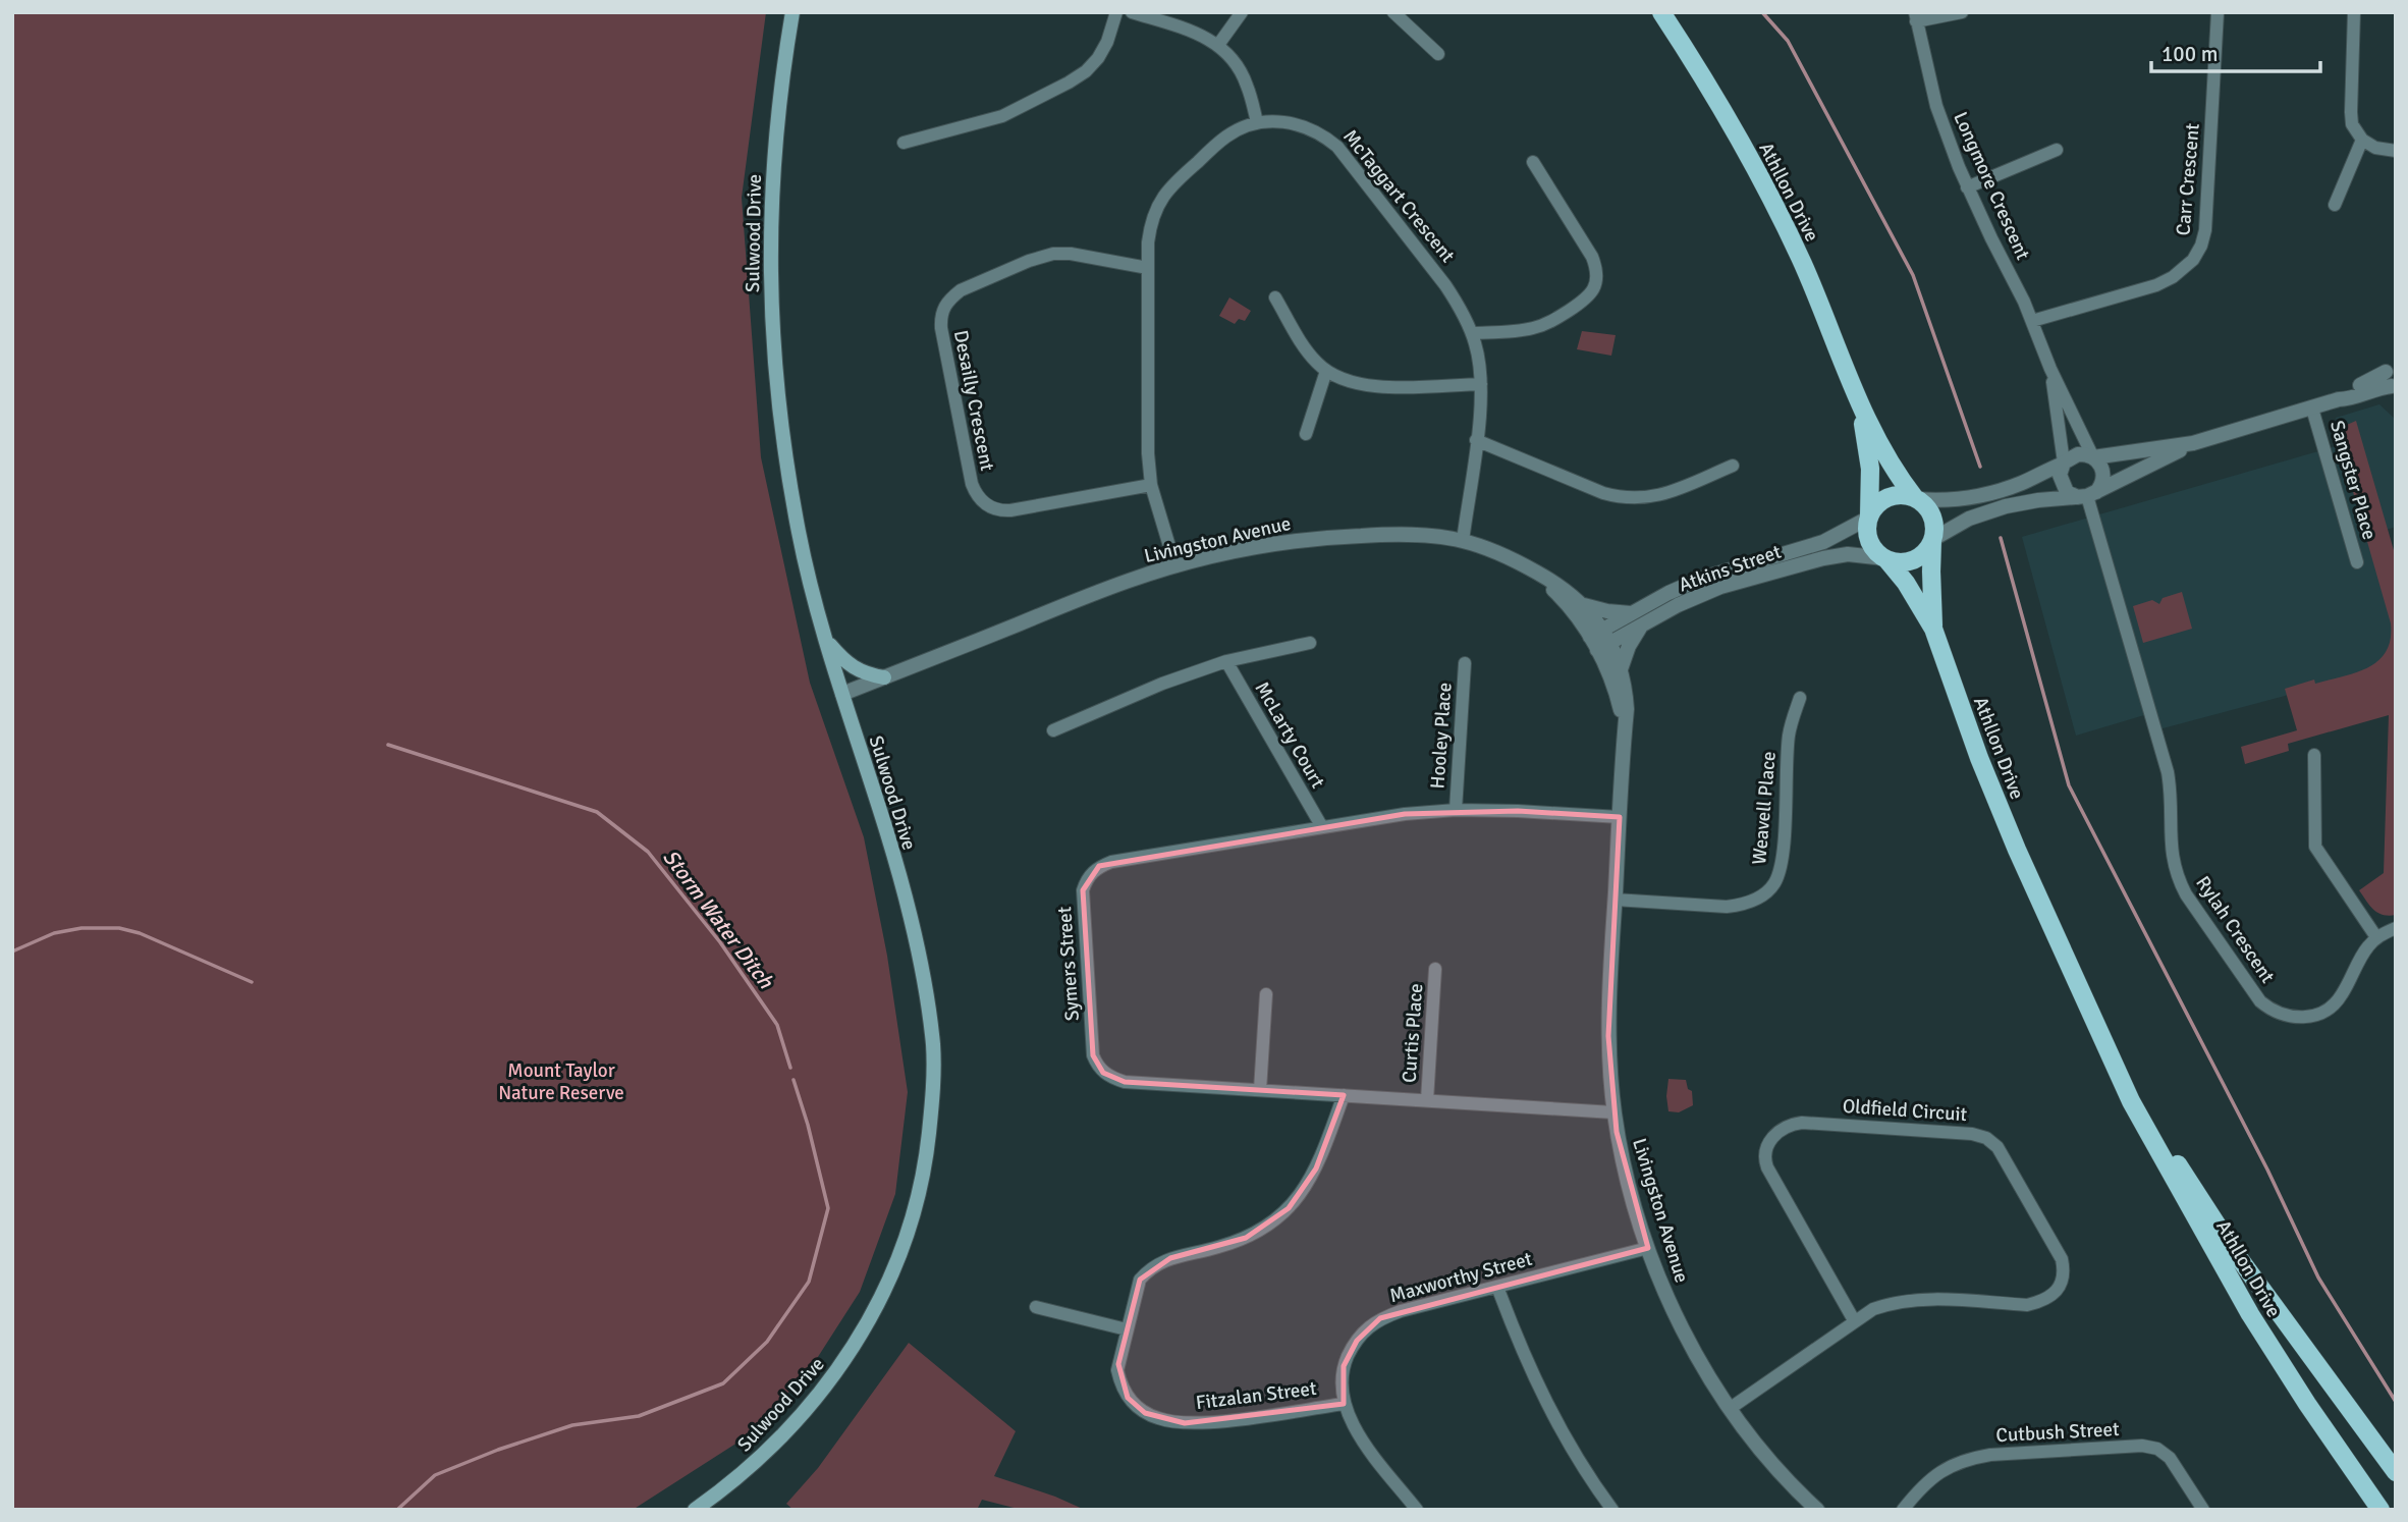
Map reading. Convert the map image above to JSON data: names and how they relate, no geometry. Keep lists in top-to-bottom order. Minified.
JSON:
{"streets":{"main road":["Athllon Drive","Sulwood Drive"],"street":["Carr Crescent","Longmore Crescent","McTaggart Crescent","Desailly Crescent","Sangster Place","Livingston Avenue","Atkins Street","McLarty Court","Hooley Place","Weavell Place","Rylah Crescent","Symers Street","Curtis Place","Oldfield Circuit","Maxworthy Street","Fitzalan Street","Cutbush Street"]},"crossings":[["Carr Crescent","Longmore Crescent"],["Longmore Crescent","Rylah Crescent"],["Athllon Drive","Atkins Street"],["McTaggart Crescent","Desailly Crescent"],["McTaggart Crescent","Livingston Avenue"],["Sulwood Drive","Livingston Avenue"],["Livingston Avenue","Atkins Street"],["Livingston Avenue","Weavell Place"],["Livingston Avenue","Symers Street"],["Livingston Avenue","Oldfield Circuit"],["Livingston Avenue","Maxworthy Street"],["McLarty Court","Symers Street"],["Hooley Place","Symers Street"],["Symers Street","Curtis Place"],["Symers Street","Fitzalan Street"],["Maxworthy Street","Fitzalan Street"]],"water":["Storm Water Ditch"],"parks":["Mount Taylor Nature Reserve"],"scale_bar":"100 m"}
